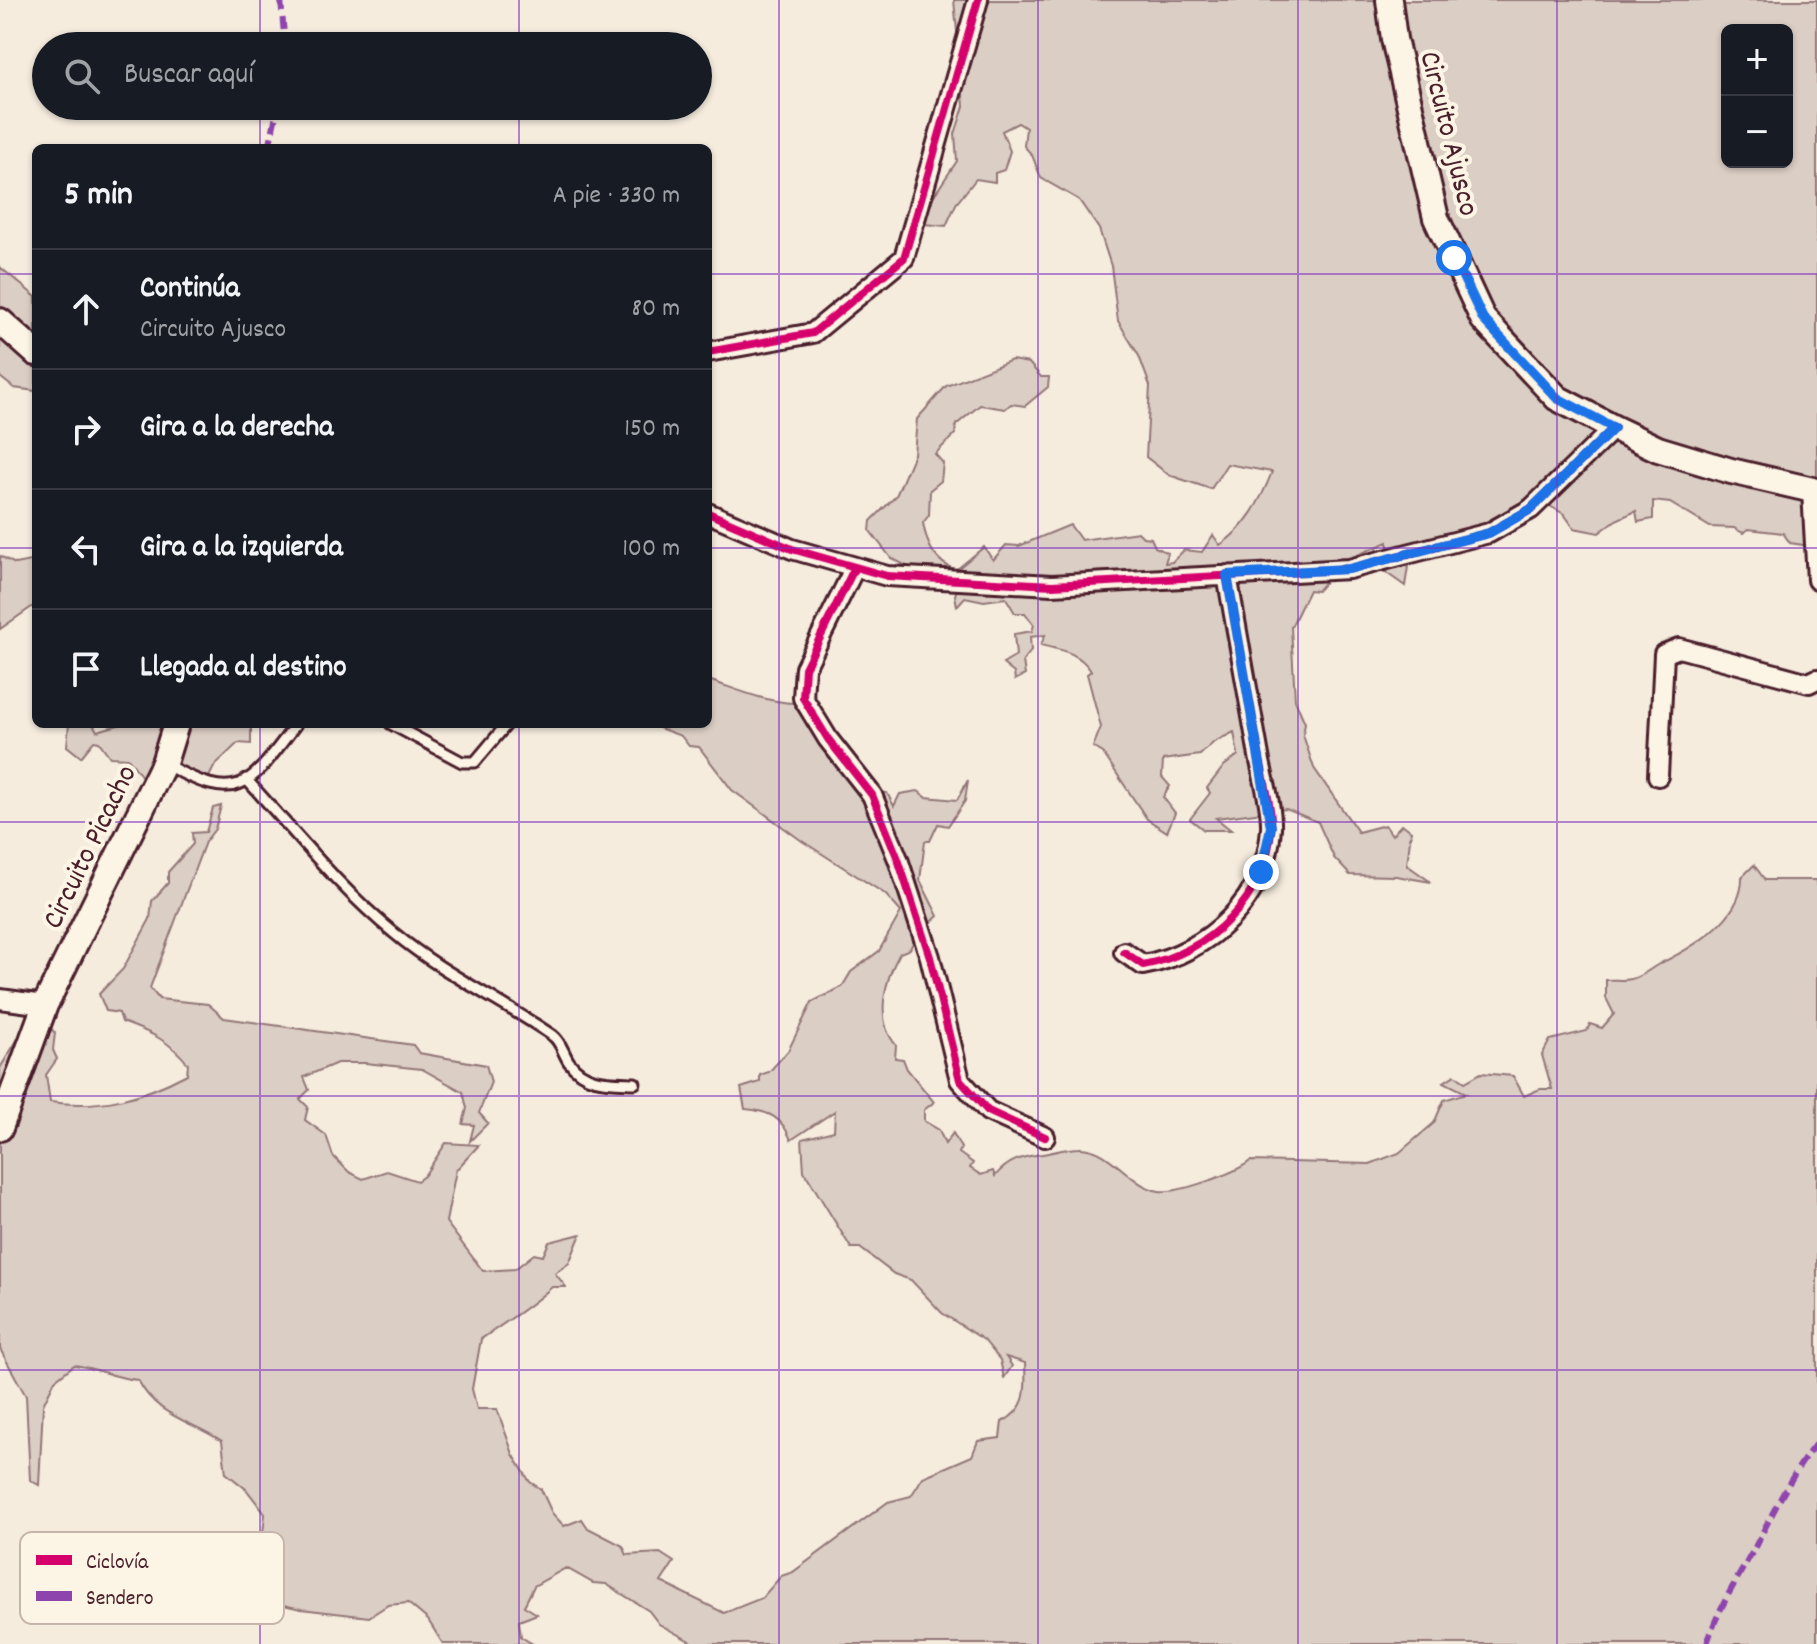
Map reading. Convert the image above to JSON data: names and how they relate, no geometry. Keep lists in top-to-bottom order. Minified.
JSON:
{"streets":{"main road":["Circuito Ajusco","Circuito Picacho"]},"legend":["Ciclovía","Sendero"],"page":{"map_buttons":["+","−"],"search":"Buscar aquí","heading":["5 min","A pie · 330 m"],"list":[["Continúa","Circuito Ajusco","80 m"],["Gira a la derecha","150 m"],["Gira a la izquierda","100 m"],"Llegada al destino"]}}
